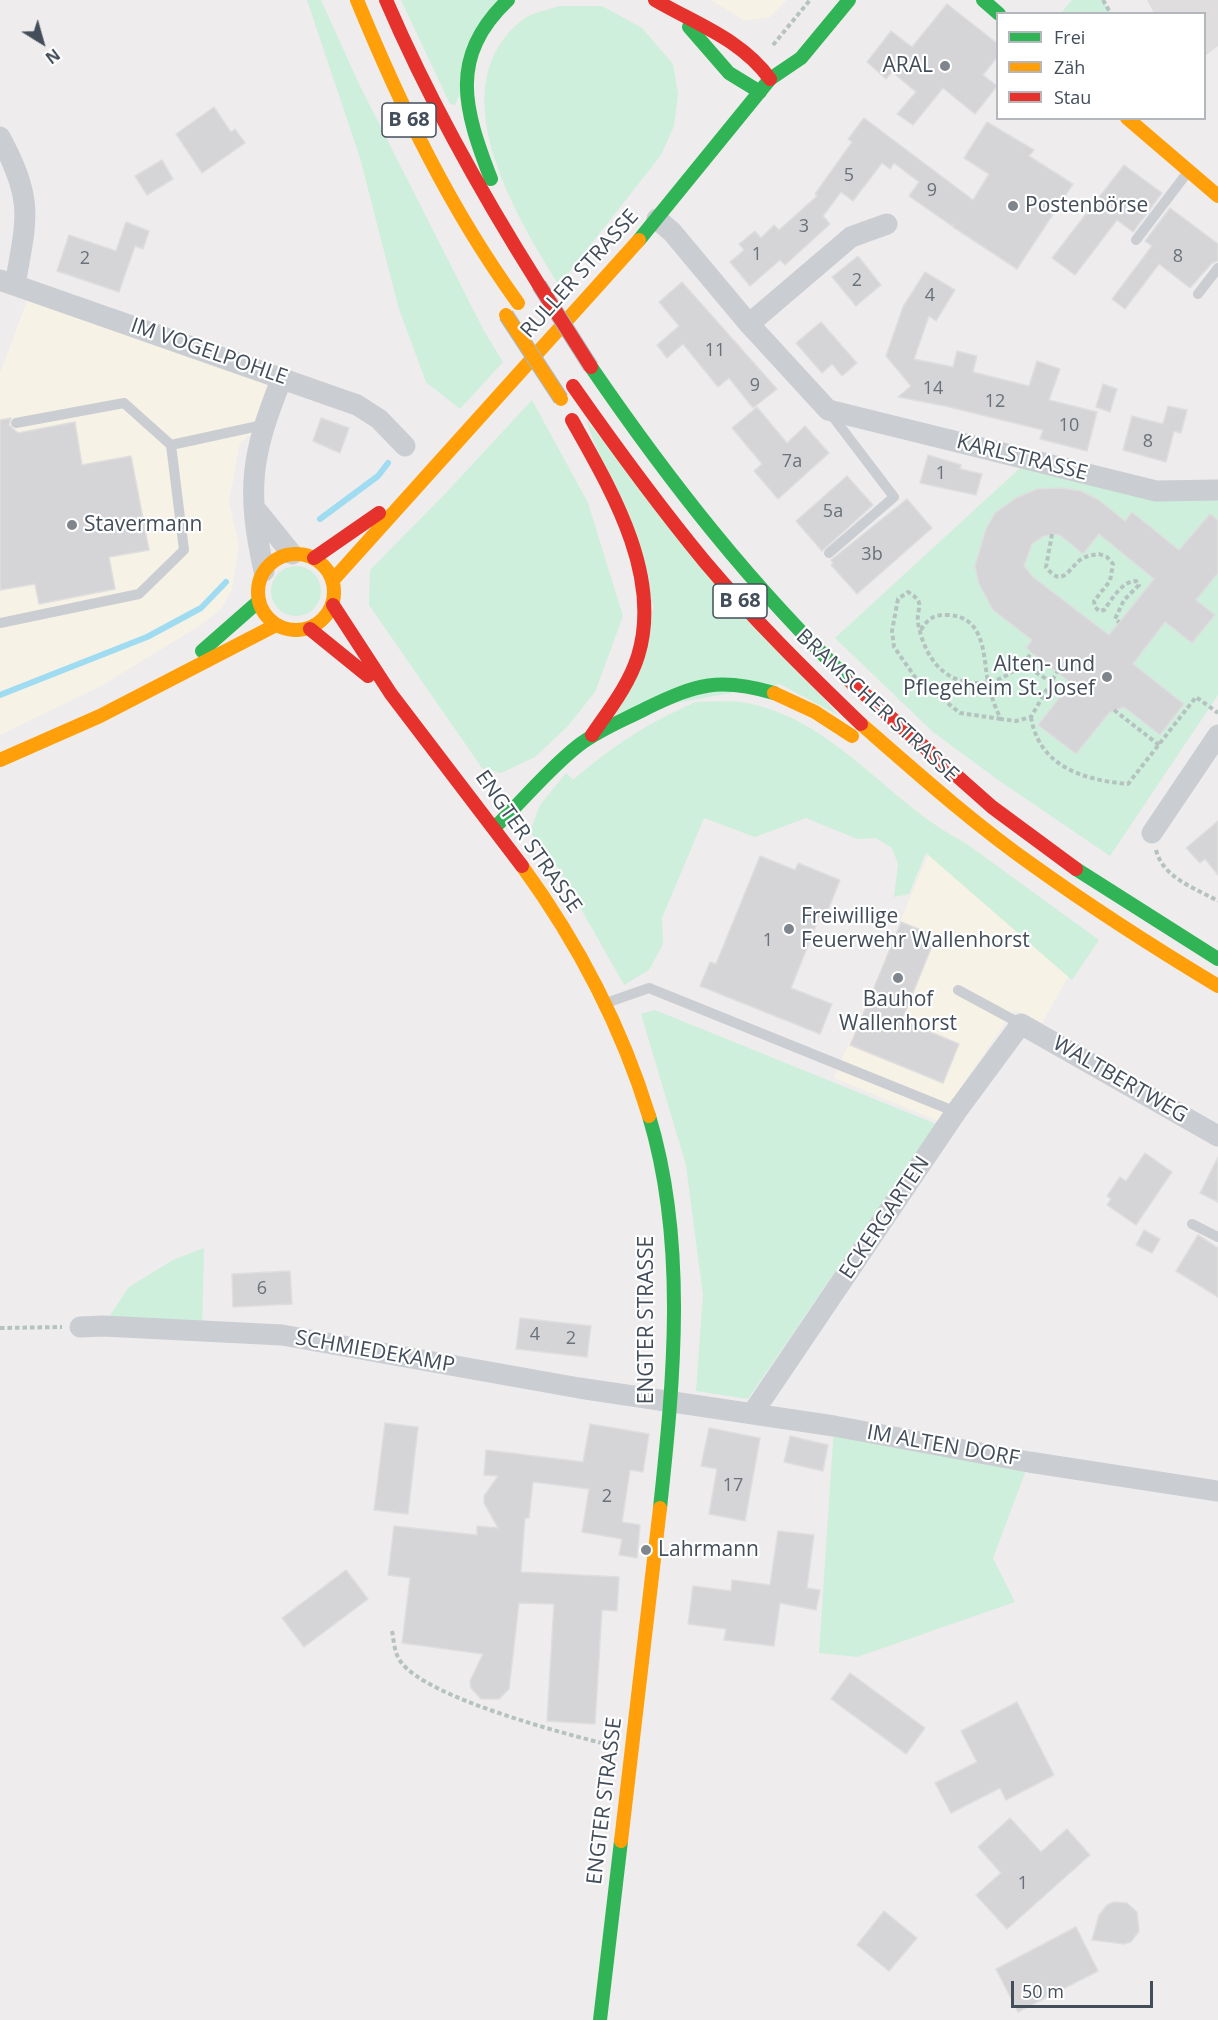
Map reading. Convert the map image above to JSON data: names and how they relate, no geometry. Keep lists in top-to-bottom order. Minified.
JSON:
{"streets":{"main road":["B 68","RULLER STRASSE","BRAMSCHER STRASSE","ENGTER STRASSE"],"street":["IM VOGELPOHLE","KARLSTRASSE","WALTBERTWEG","ECKERGARTEN","SCHMIEDEKAMP","IM ALTEN DORF"]},"crossings":[["B 68","BRAMSCHER STRASSE"],["RULLER STRASSE","ENGTER STRASSE"],["ENGTER STRASSE","SCHMIEDEKAMP"],["ENGTER STRASSE","IM ALTEN DORF"],["WALTBERTWEG","ECKERGARTEN"],["ECKERGARTEN","IM ALTEN DORF"],["SCHMIEDEKAMP","IM ALTEN DORF"]],"places":["ARAL","Postenbörse","Stavermann","Alten- und Pflegeheim St. Josef","Freiwillige Feuerwehr Wallenhorst","Bauhof Wallenhorst","Lahrmann"],"house_numbers":["5","9","3","1","8","2","2","4","11","9","14","12","10","8","7a","1","5a","3b","1","6","4","2","17","2","1"],"legend":["Frei","Zäh","Stau"],"scale_bar":"50 m","north":"bottom right"}
